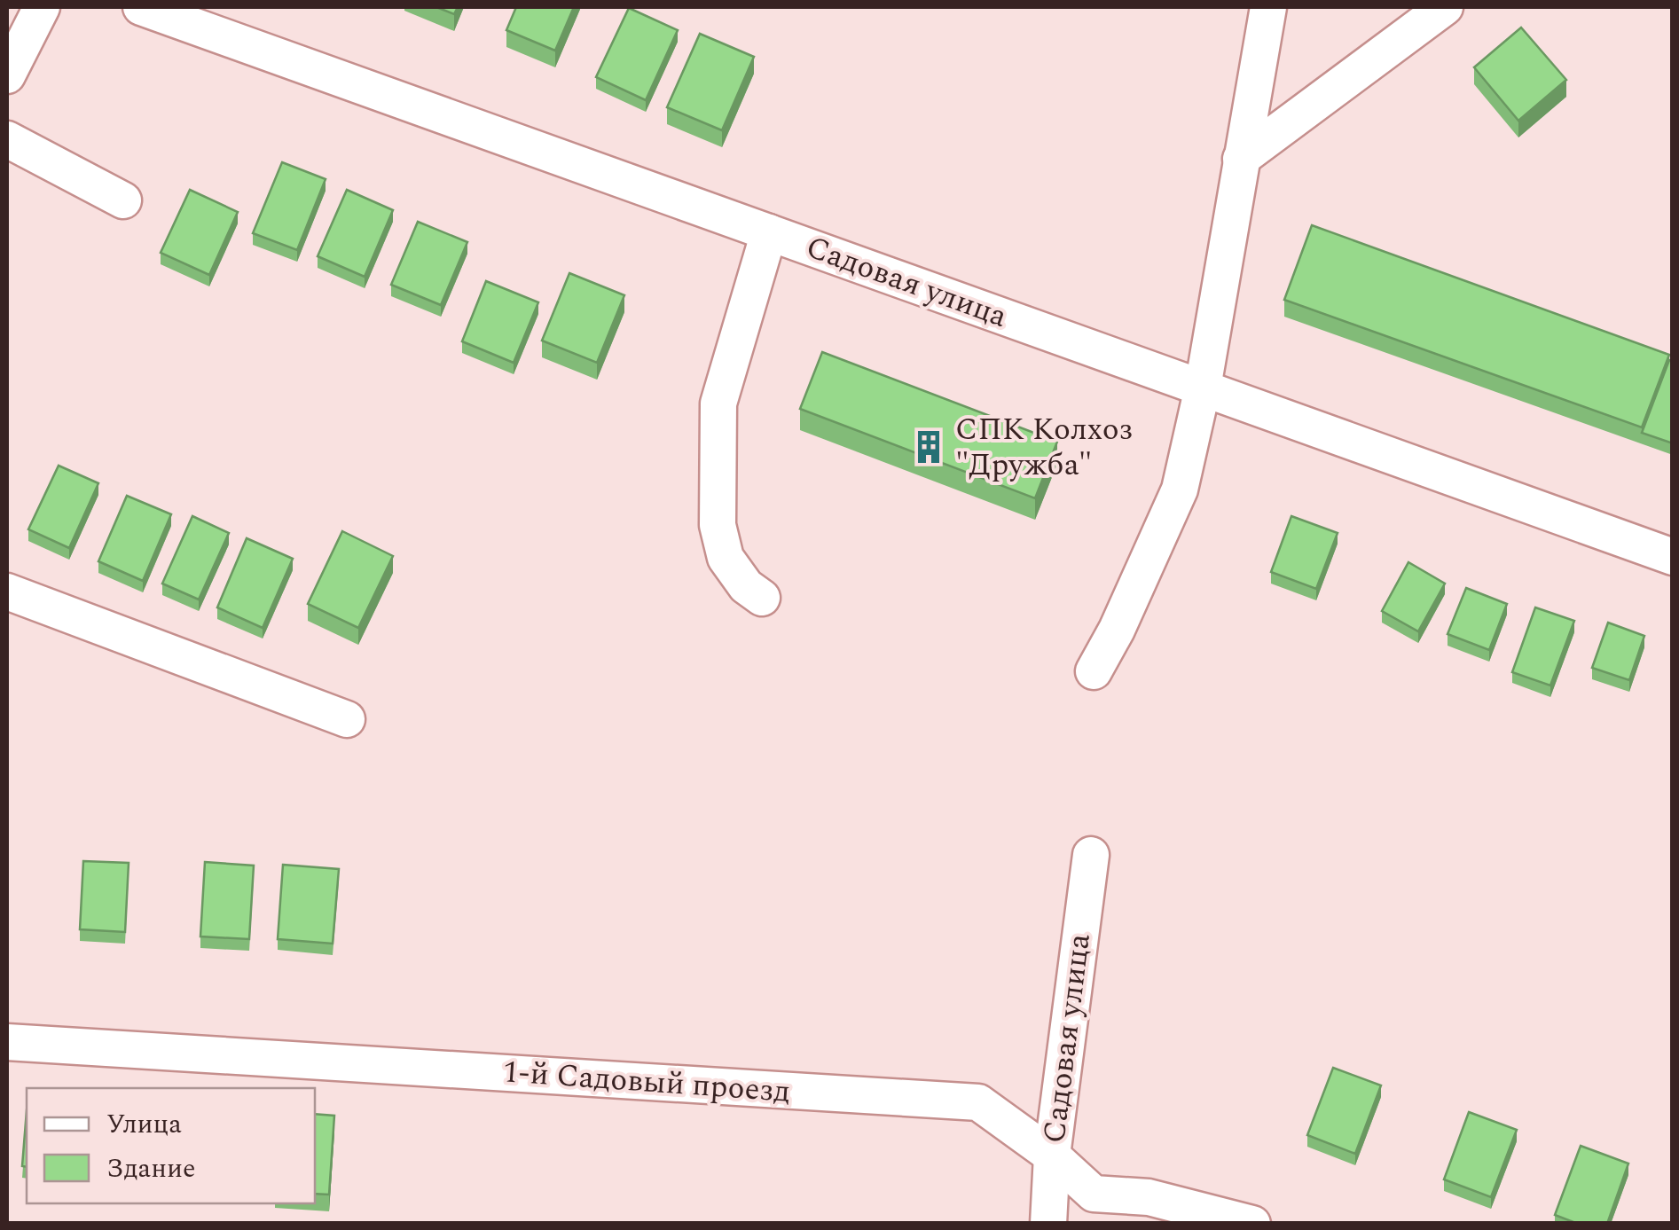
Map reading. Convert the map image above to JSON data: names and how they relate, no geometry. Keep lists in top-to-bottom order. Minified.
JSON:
{"streets":{"street":["Садовая улица","1-й Садовый проезд"]},"crossings":[["Садовая улица","1-й Садовый проезд"]],"places":{"building":["СПК Колхоз \"Дружба\""]},"legend":["Улица","Здание"]}
